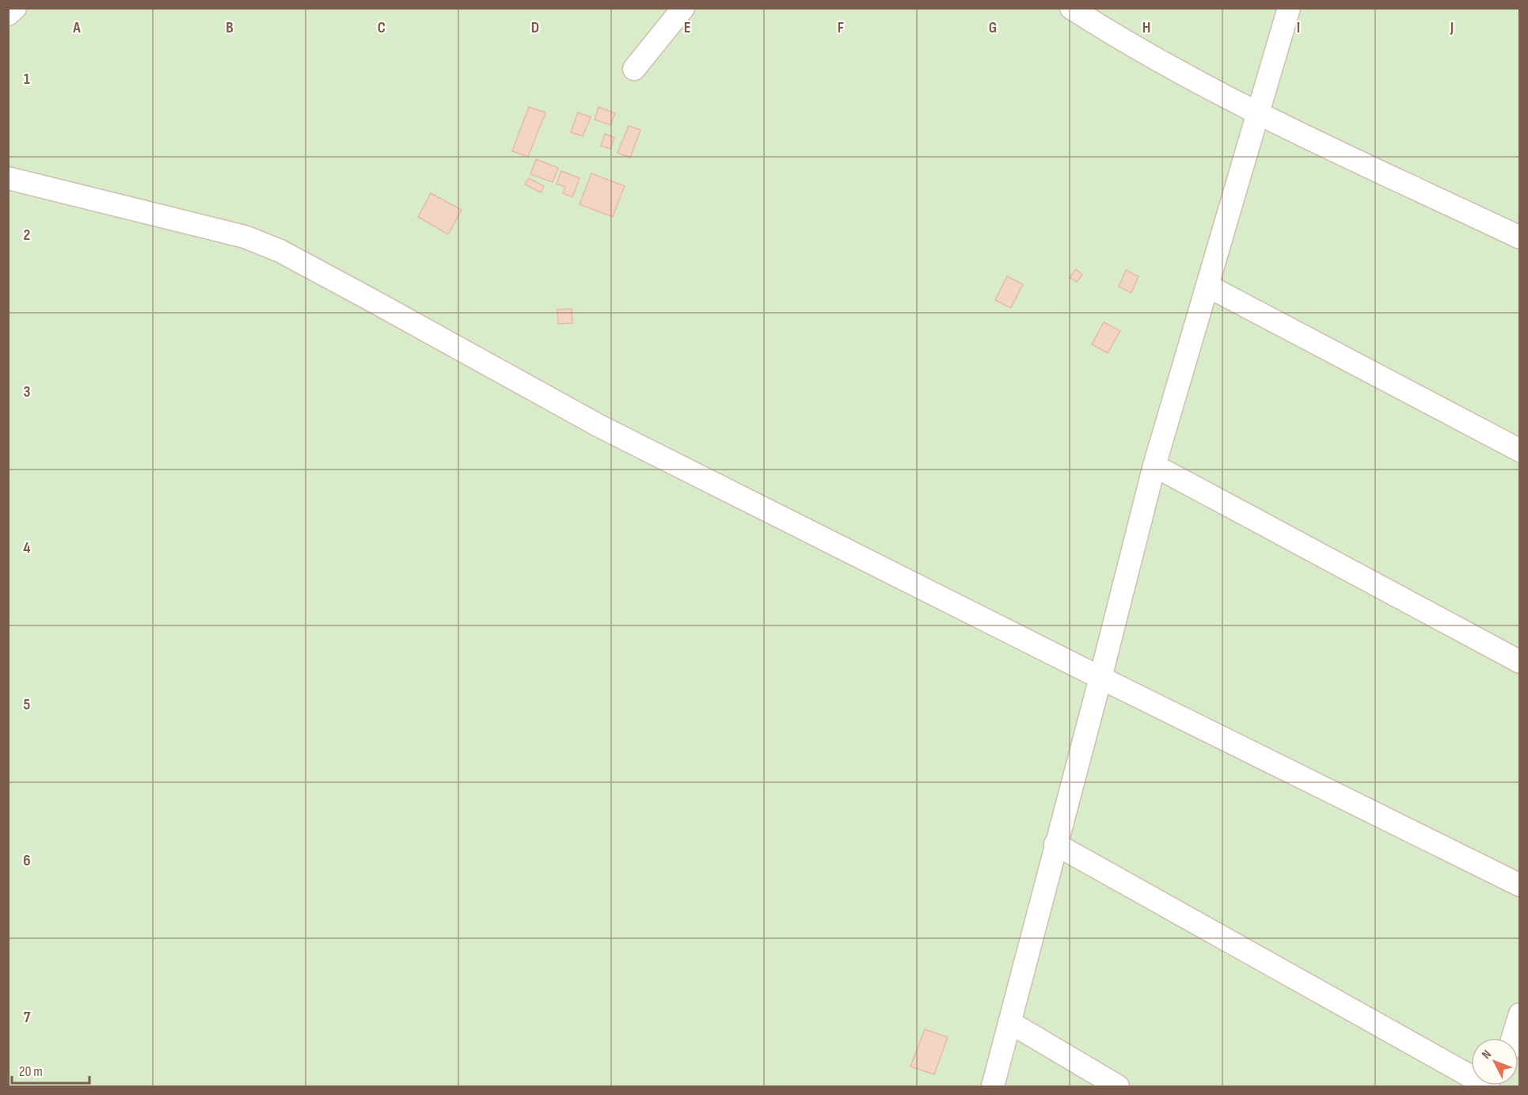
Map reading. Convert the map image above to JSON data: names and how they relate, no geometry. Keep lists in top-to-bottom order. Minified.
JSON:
{"scale_bar":"20 m","north":"top left","grid":{"columns":["A","B","C","D","E","F","G","H","I","J"],"rows":["1","2","3","4","5","6","7"]}}
